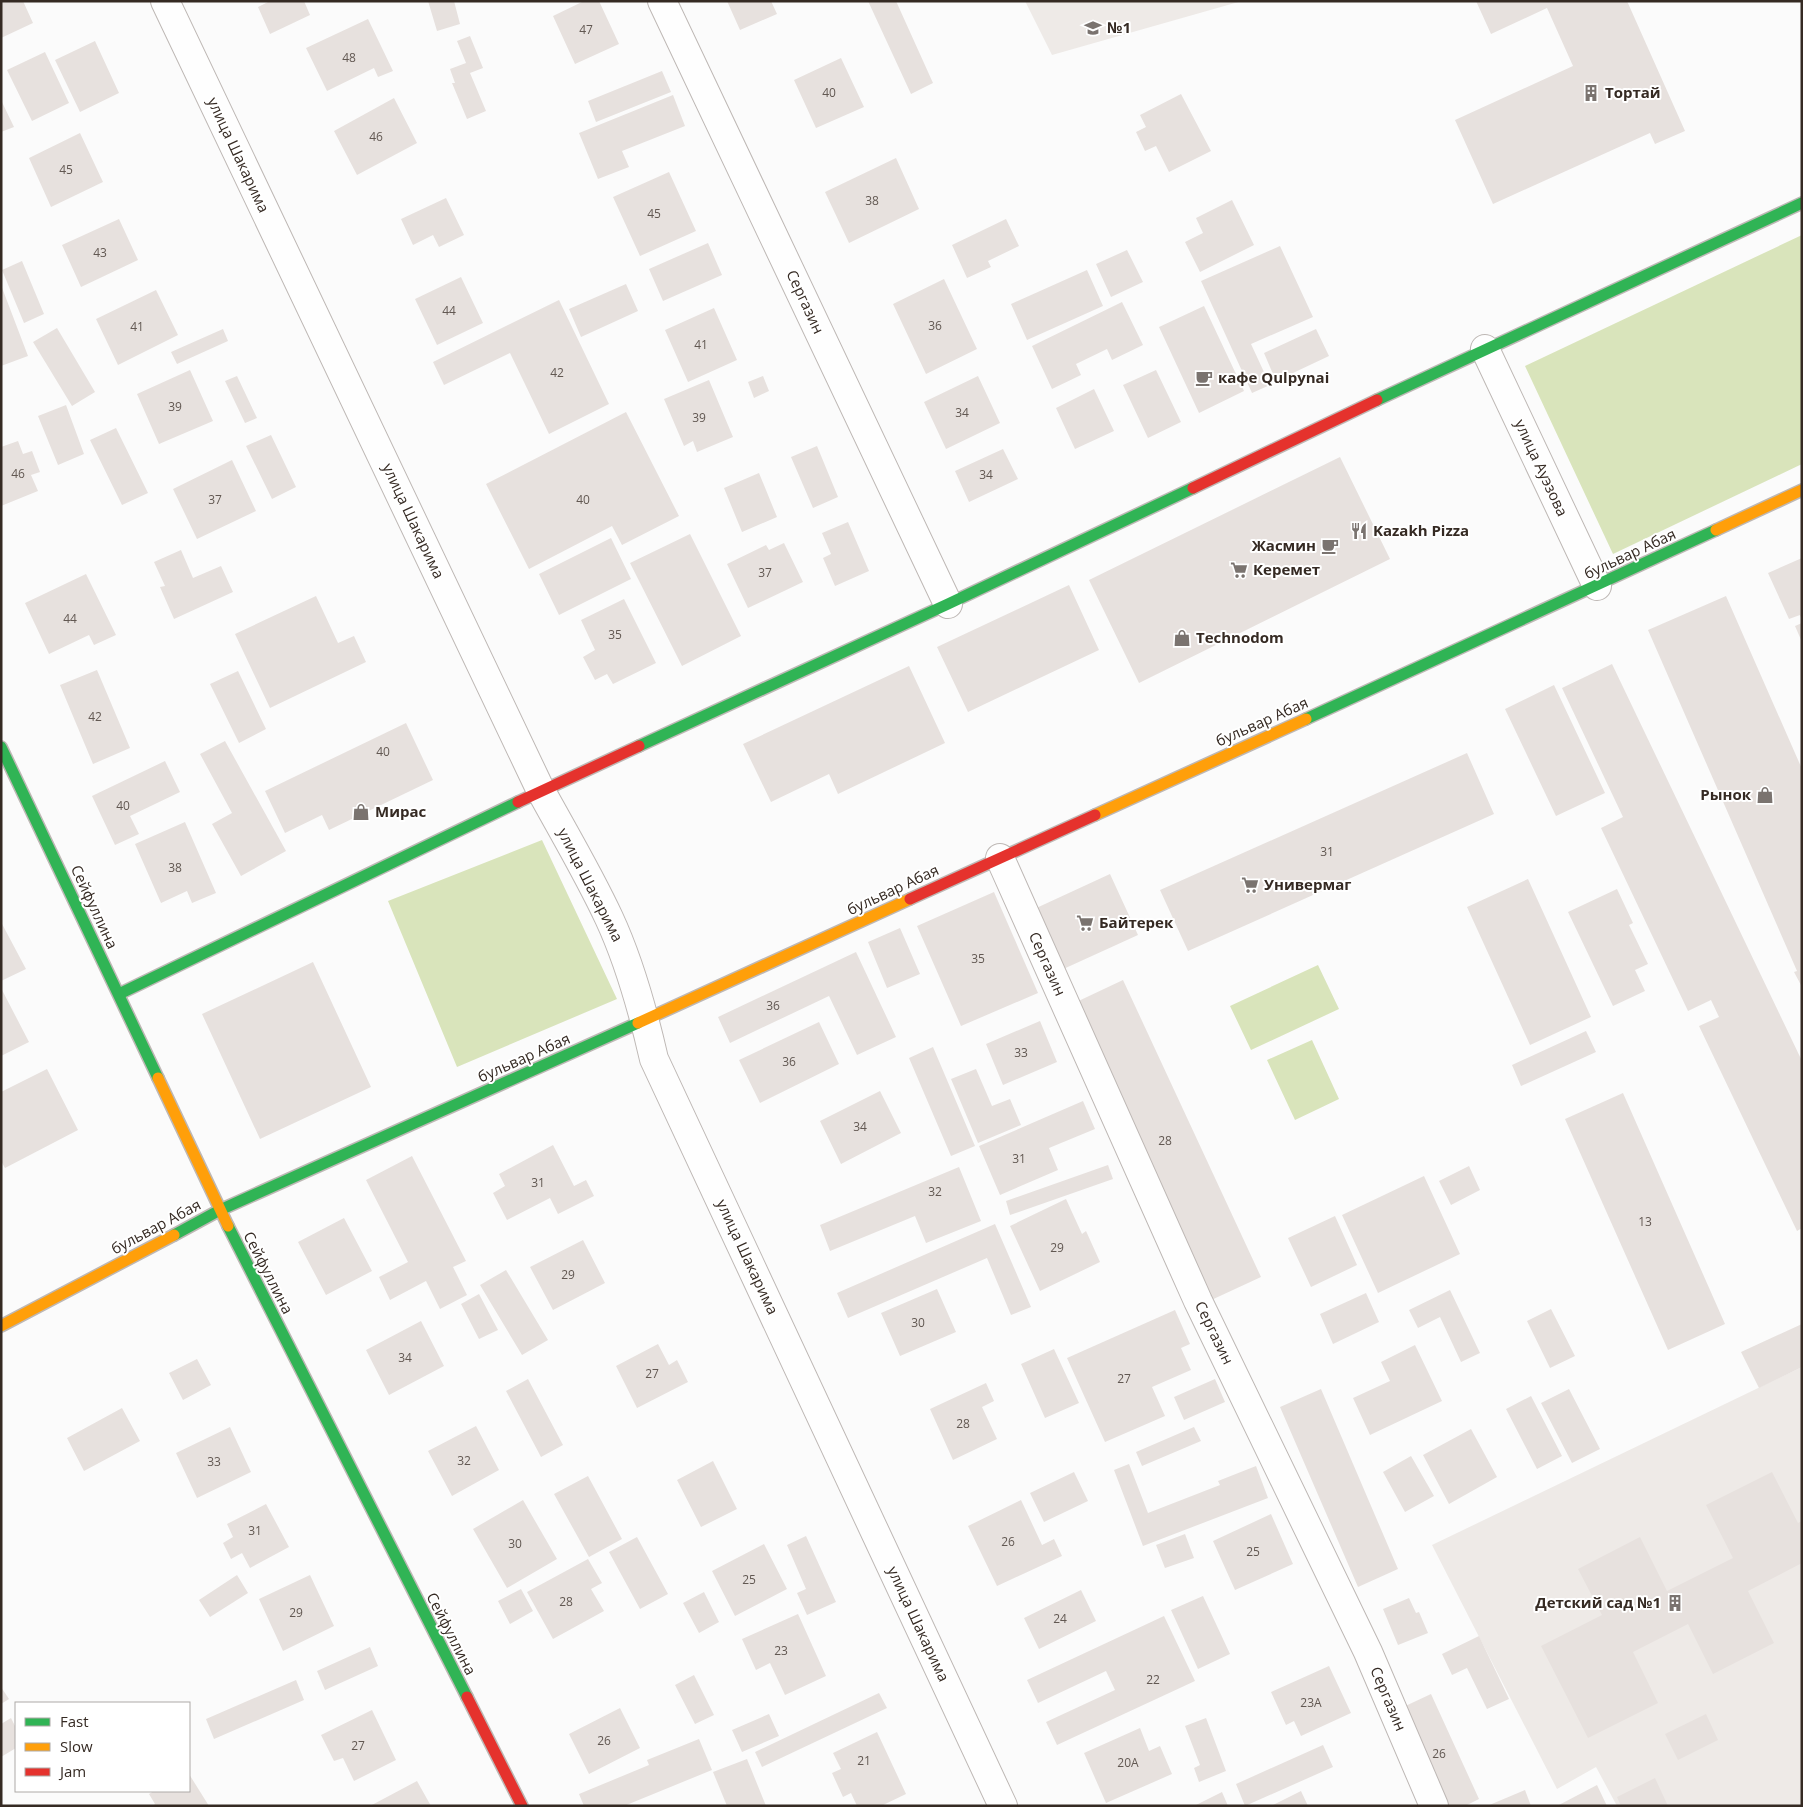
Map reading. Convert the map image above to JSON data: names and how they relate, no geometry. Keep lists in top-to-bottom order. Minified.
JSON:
{"streets":{"main road":["бульвар Абая","Сейфуллина"],"street":["улица Шакарима","Сергазин","улица Ауэзова"]},"crossings":[["улица Шакарима","бульвар Абая"],["Сергазин","бульвар Абая"],["улица Ауэзова","бульвар Абая"],["бульвар Абая","Сейфуллина"]],"places":{"school or university":["№1"],"building":["Тортай","Детский сад №1"],"cafe":["кафе Qulpynai","Жасмин"],"restaurant":["Kazakh Pizza"],"supermarket":["Керемет","Универмаг","Байтерек"],"shop":["Technodom","Рынок","Мирас"]},"house_numbers":["47","48","40","46","45","38","45","43","44","36","41","41","42","39","34","39","46","34","37","40","37","44","35","42","40","40","31","38","35","36","33","36","34","28","31","31","32","13","29","29","30","34","27","27","28","32","33","31","26","30","25","25","28","29","24","23","22","23А","26","27","26","21","20А"],"legend":["Fast","Slow","Jam"]}
